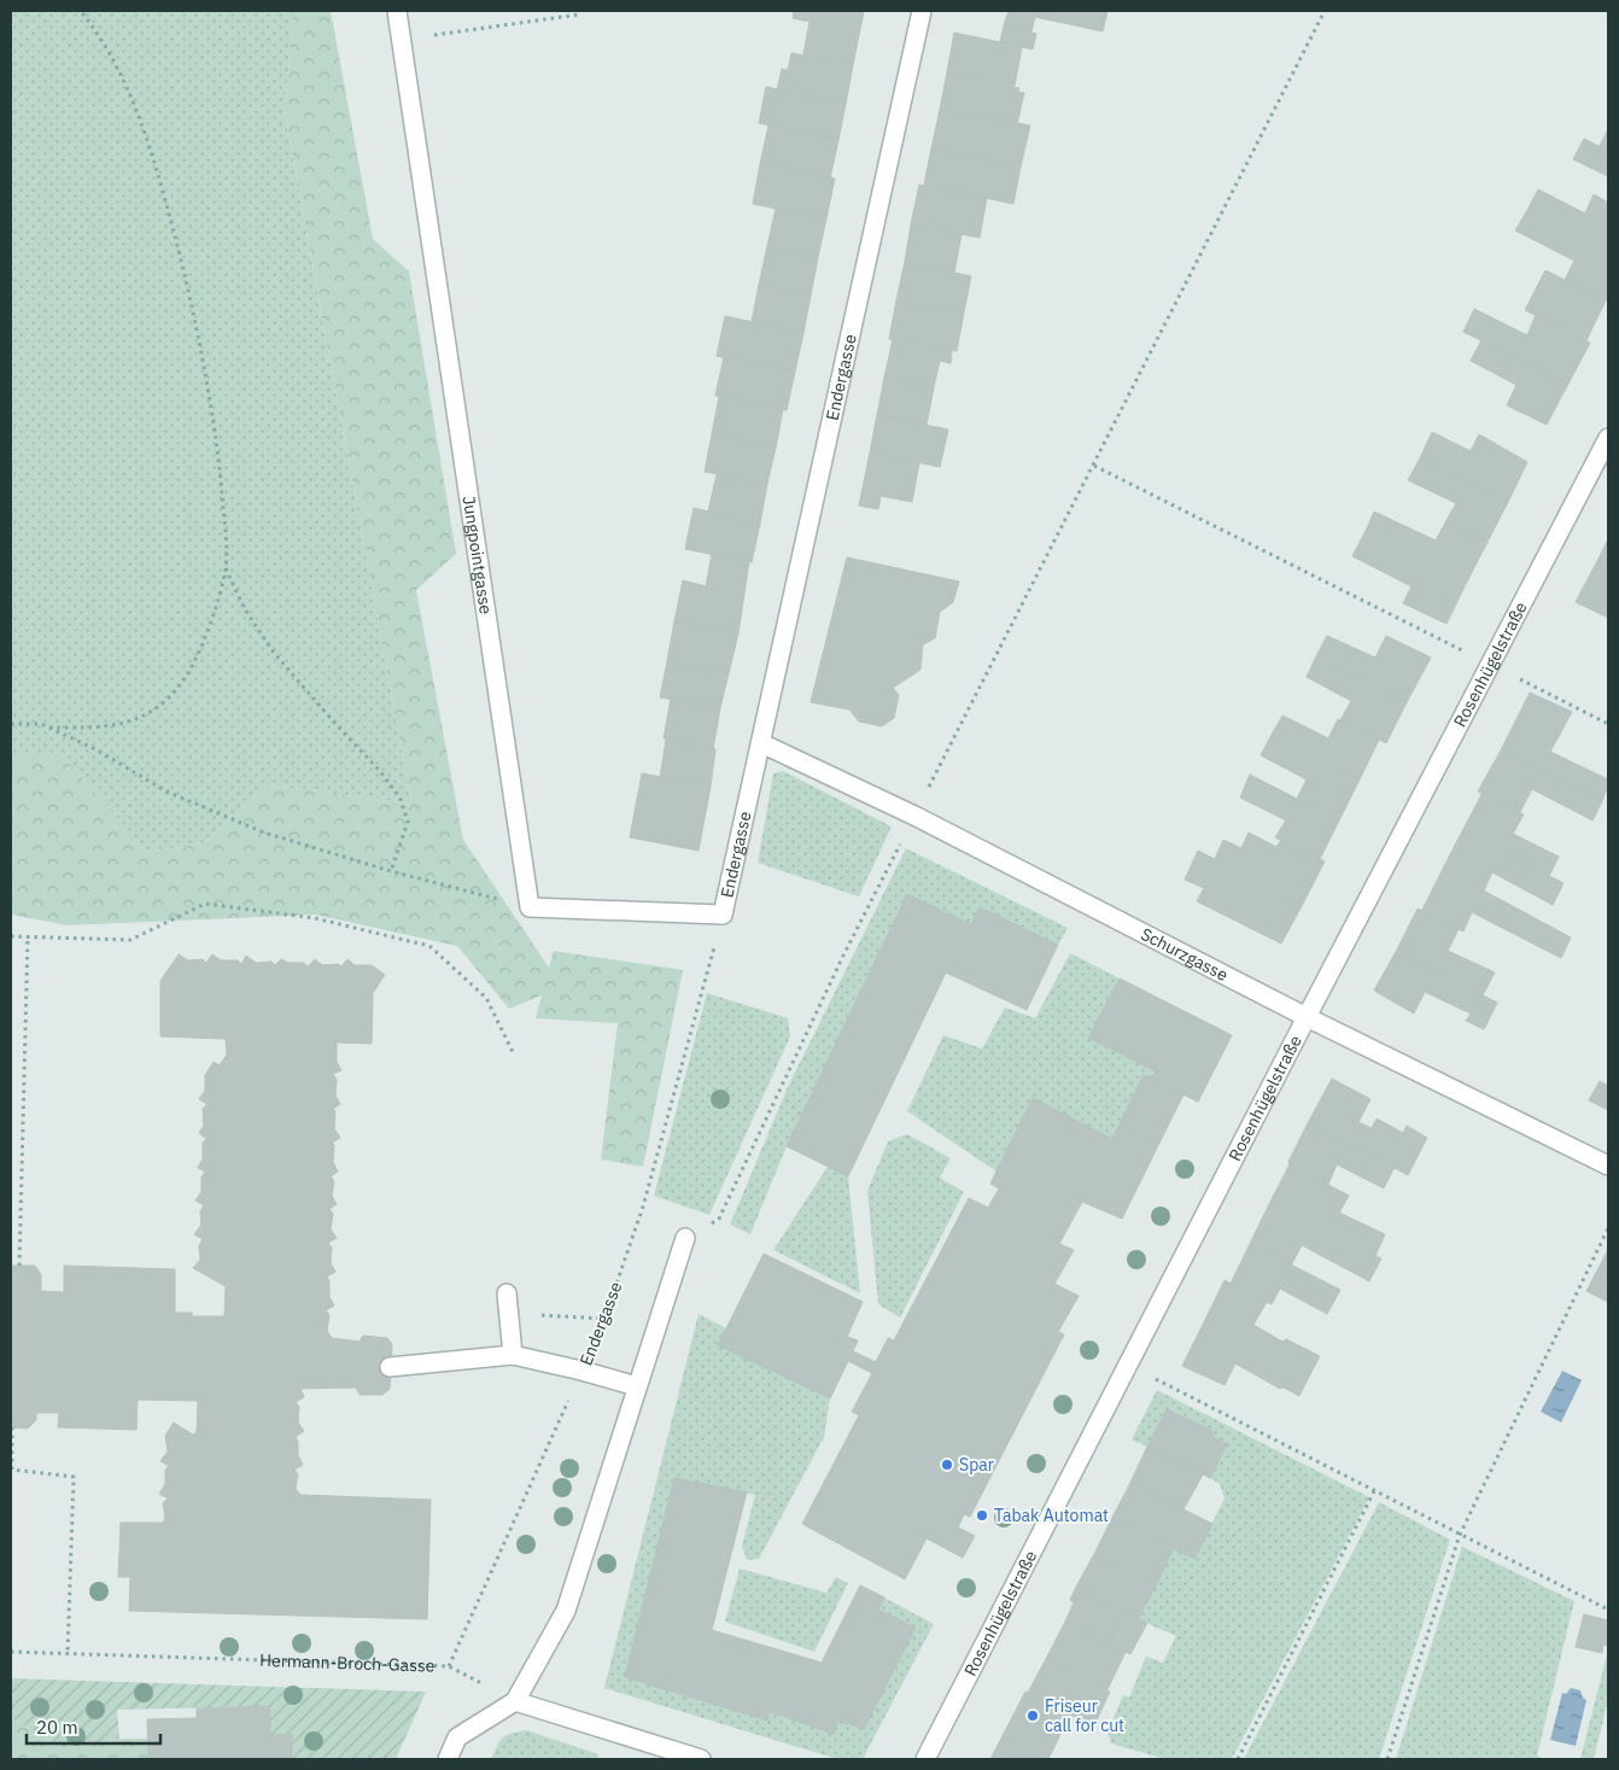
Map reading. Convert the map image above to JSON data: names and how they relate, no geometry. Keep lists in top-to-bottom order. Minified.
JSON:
{"streets":{"street":["Endergasse","Jungpointgasse","Rosenhügelstraße","Schurzgasse"],"path":["Hermann-Broch-Gasse"]},"crossings":[["Endergasse","Schurzgasse"],["Endergasse","Hermann-Broch-Gasse"],["Rosenhügelstraße","Schurzgasse"]],"places":["Spar","Tabak Automat","Friseur call for cut"],"scale_bar":"20 m"}
